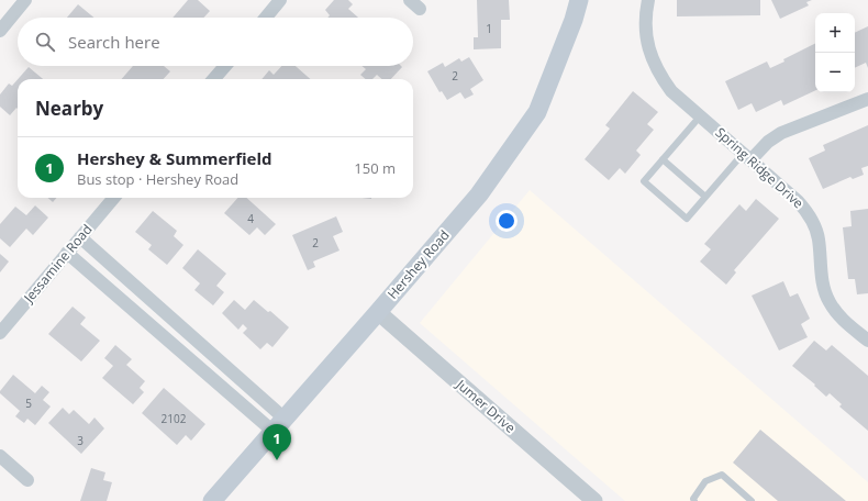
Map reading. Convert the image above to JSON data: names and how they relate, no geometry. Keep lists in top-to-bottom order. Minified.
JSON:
{"streets":{"main road":["Hershey Road"],"street":["Spring Ridge Drive","Jessamine Road","Jumer Drive"]},"crossings":[["Hershey Road","Jumer Drive"]],"house_numbers":["1","2","4","2","5","2102","3"],"page":{"map_buttons":["+","−"],"search":"Search here","heading":"Nearby","list":[{"mark":"1","name":"Hershey & Summerfield","note":"Bus stop · Hershey Road","value":"150 m"}],"pins":"1"}}
